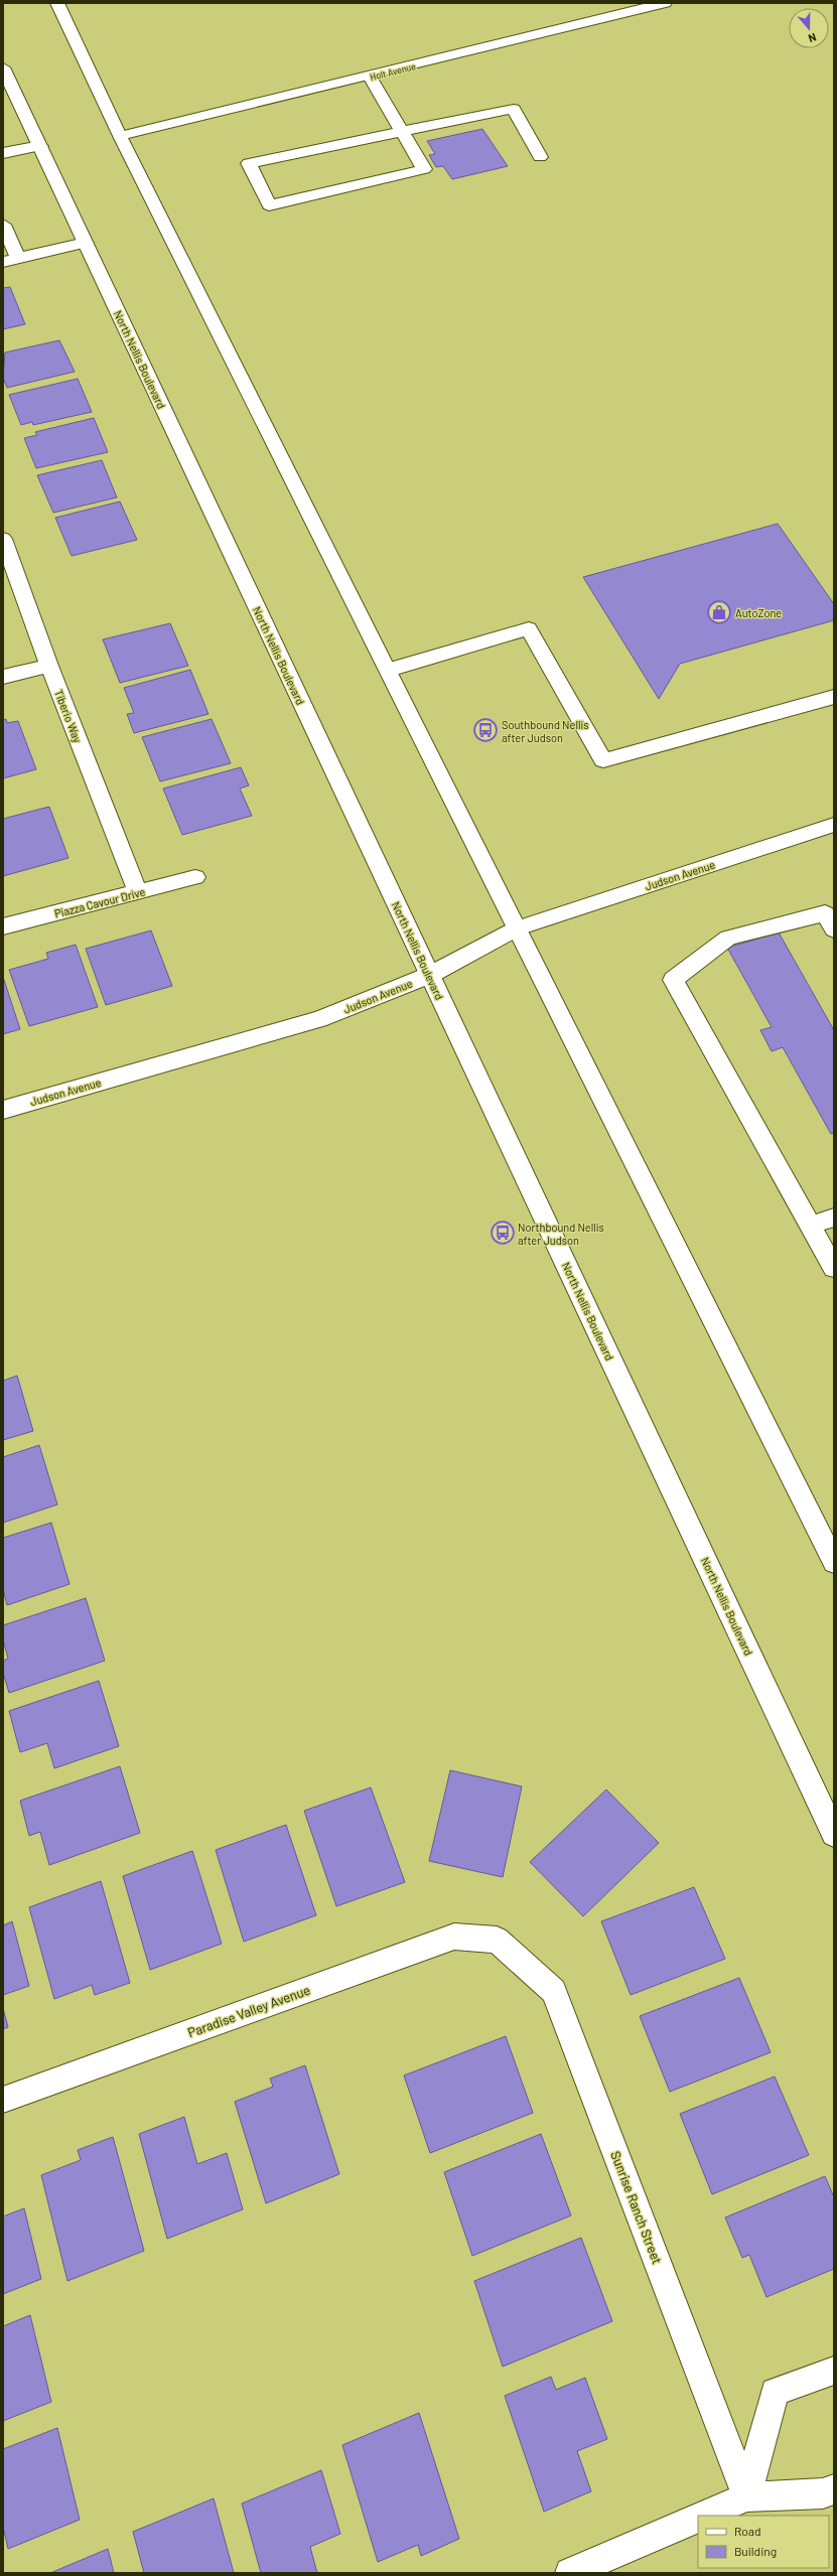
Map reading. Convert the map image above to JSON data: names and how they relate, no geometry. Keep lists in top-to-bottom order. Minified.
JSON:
{"streets":{"main road":["Holt Avenue","North Nellis Boulevard","Tiberio Way","Judson Avenue","Piazza Cavour Drive","Paradise Valley Avenue","Sunrise Ranch Street"]},"crossings":[["North Nellis Boulevard","Judson Avenue"],["Tiberio Way","Piazza Cavour Drive"],["Paradise Valley Avenue","Sunrise Ranch Street"]],"places":{"shop":["AutoZone"],"bus stop":["Southbound Nellis after Judson","Northbound Nellis after Judson"]},"legend":["Road","Building"],"north":"bottom"}
